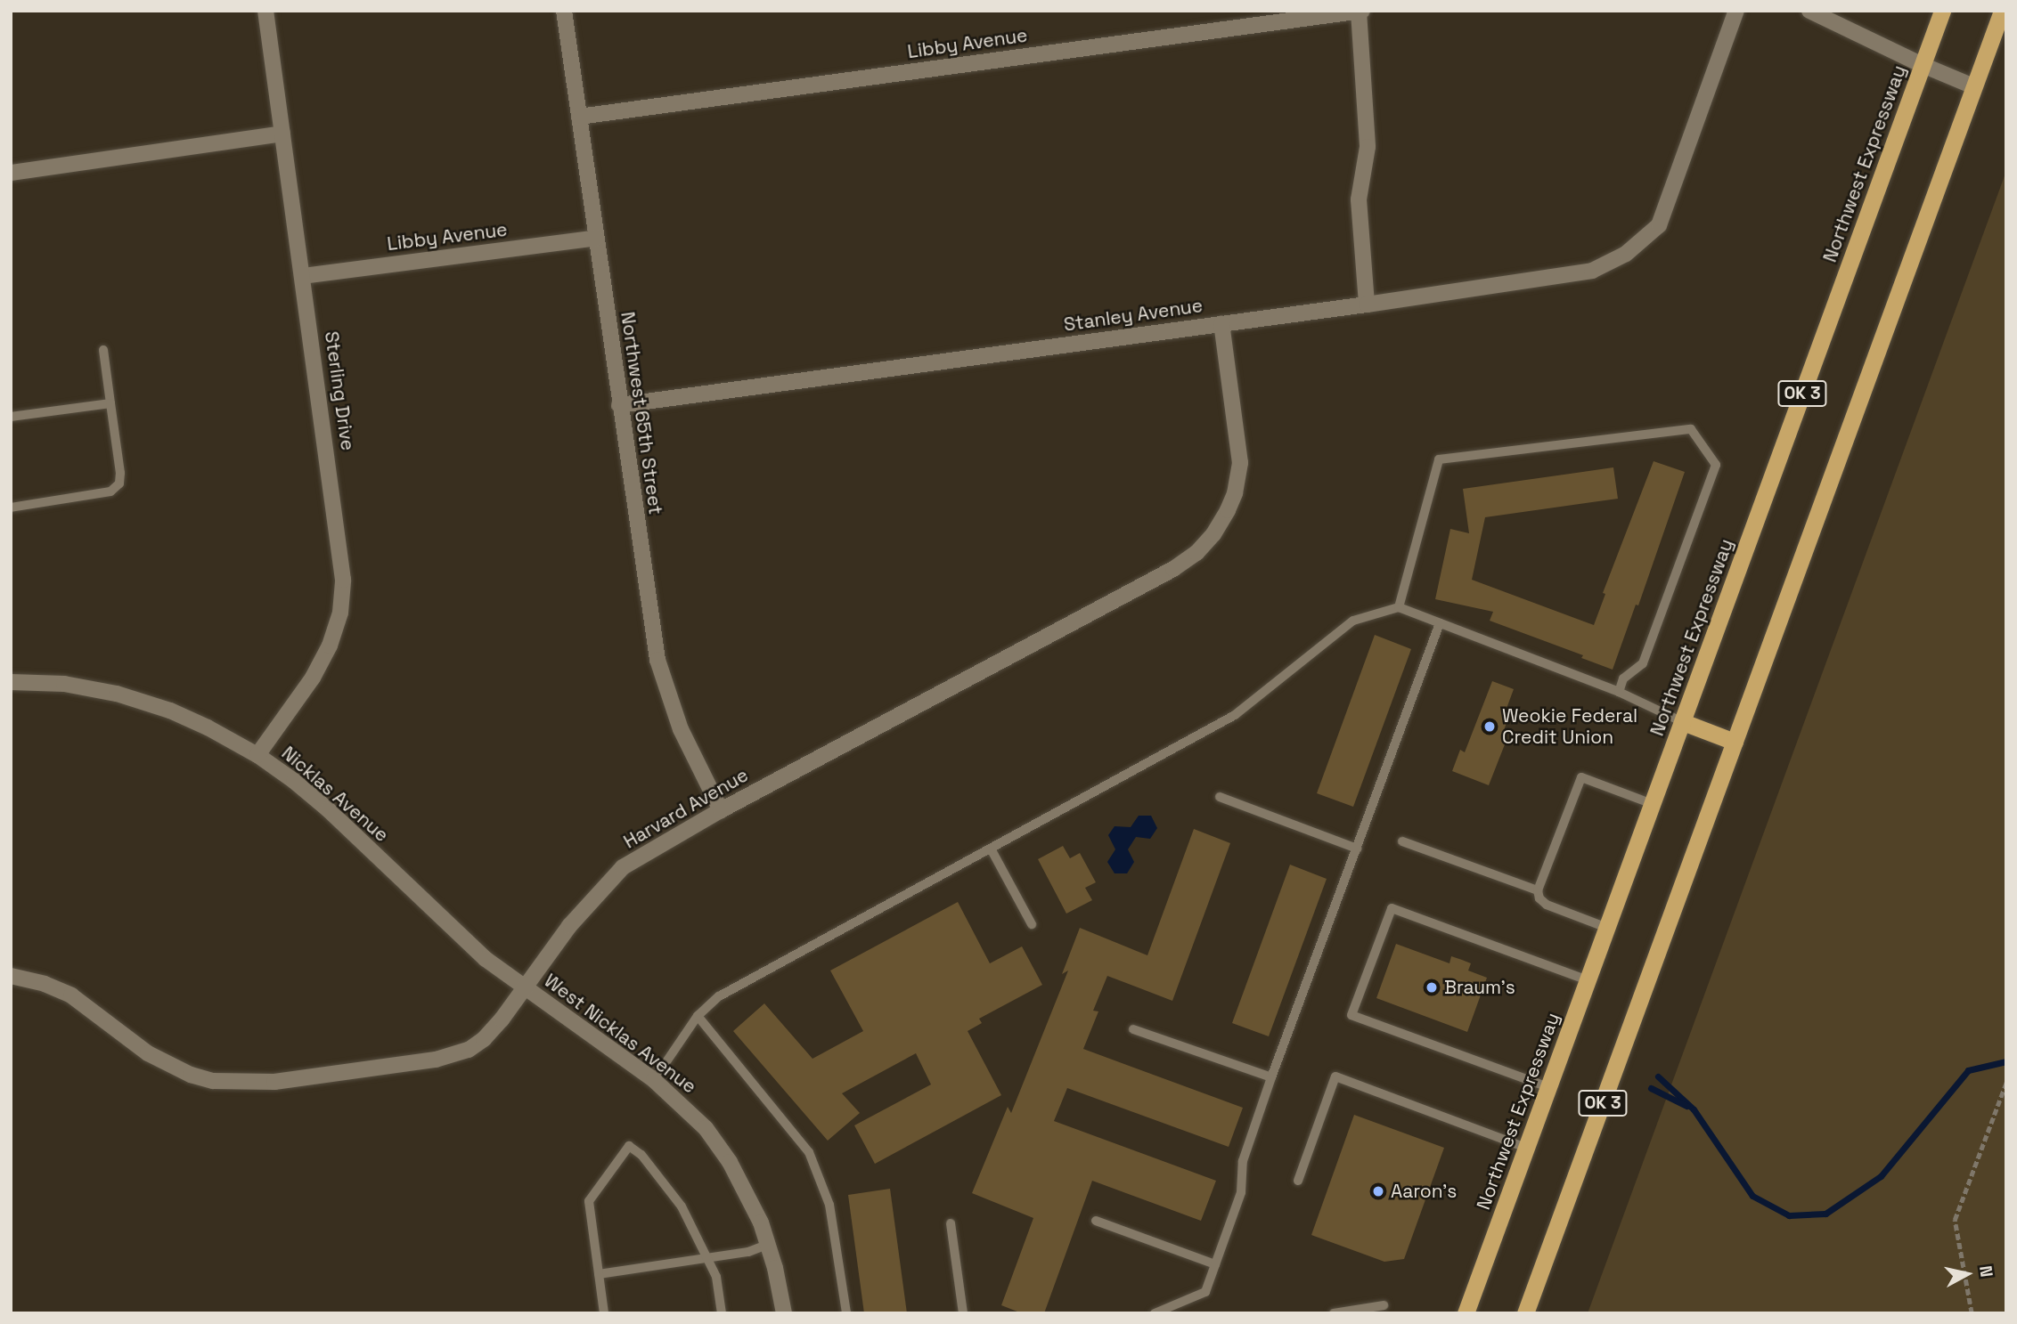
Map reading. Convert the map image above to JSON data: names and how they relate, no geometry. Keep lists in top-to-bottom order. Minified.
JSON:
{"streets":{"highway":["Northwest Expressway","OK 3"],"street":["Libby Avenue","Stanley Avenue","Sterling Drive","Northwest 65th Street","Nicklas Avenue","Harvard Avenue","West Nicklas Avenue"]},"crossings":[["Libby Avenue","Sterling Drive"],["Libby Avenue","Northwest 65th Street"],["Stanley Avenue","Northwest 65th Street"],["Stanley Avenue","Harvard Avenue"],["Sterling Drive","Nicklas Avenue"],["Northwest 65th Street","Harvard Avenue"],["Nicklas Avenue","Harvard Avenue"],["Nicklas Avenue","West Nicklas Avenue"],["Harvard Avenue","West Nicklas Avenue"]],"places":["Weokie Federal Credit Union","Braum's","Aaron's"],"north":"right"}
